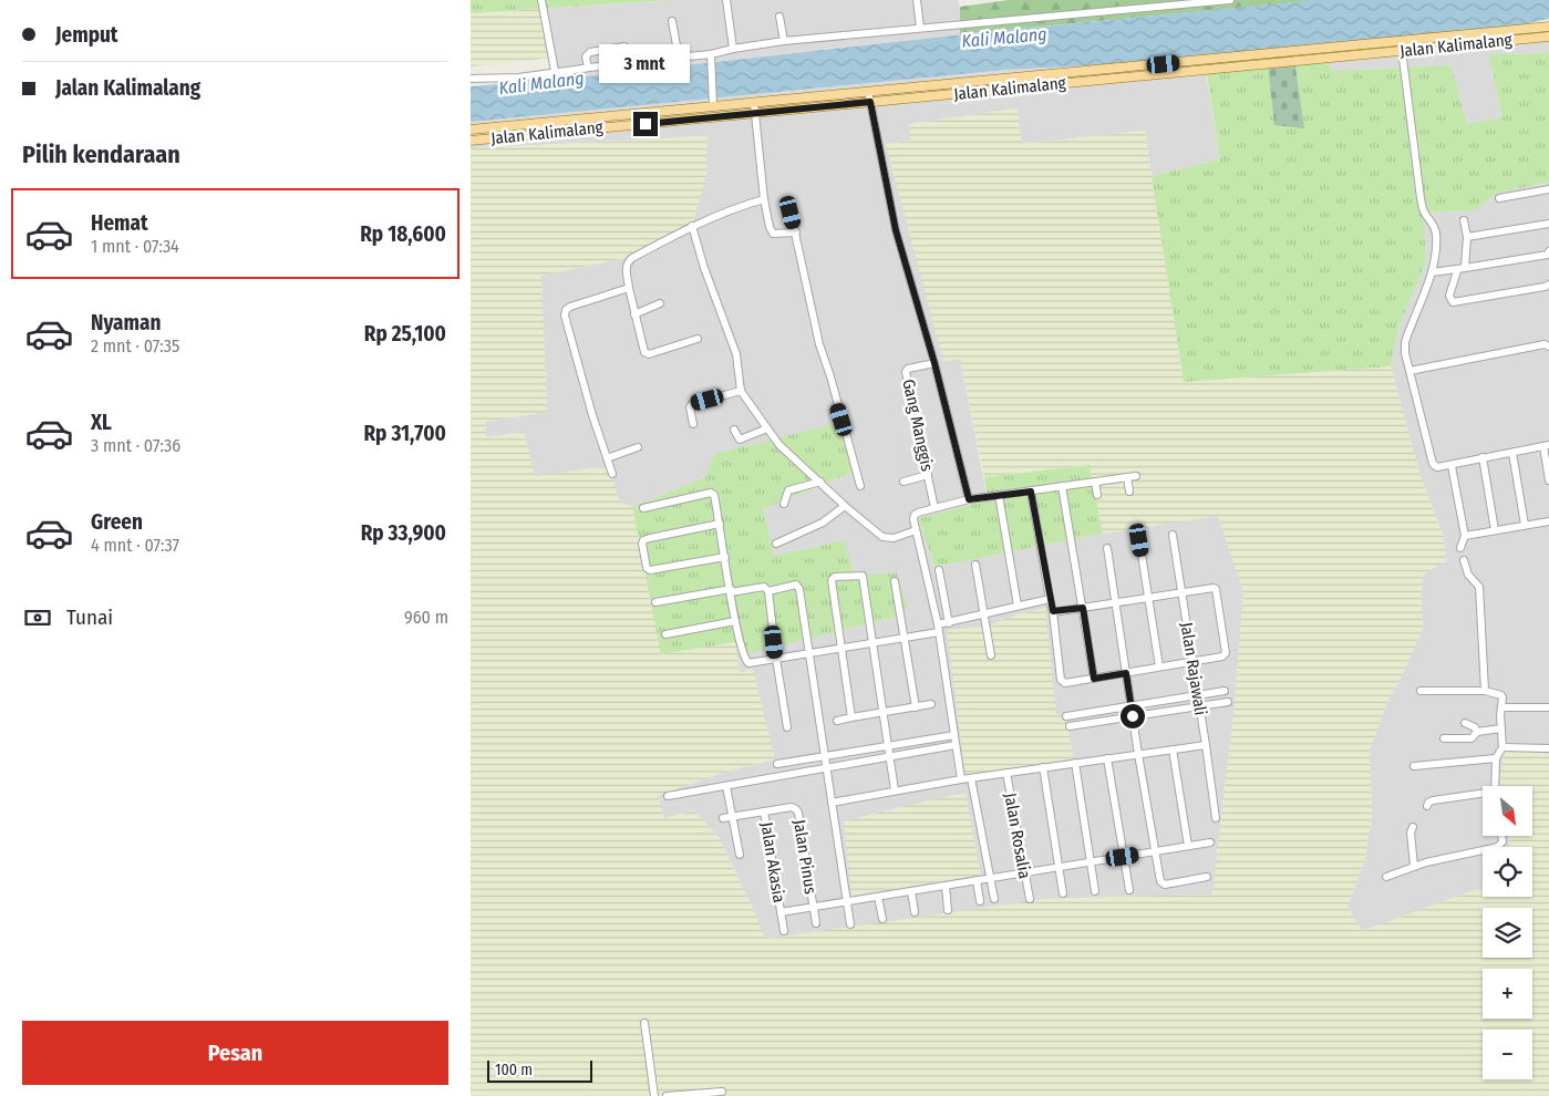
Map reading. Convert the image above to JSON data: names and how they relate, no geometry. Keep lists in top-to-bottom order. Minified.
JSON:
{"streets":{"main road":["Jalan Kalimalang"],"street":["Gang Manggis","Jalan Rajawali","Jalan Rosalia","Jalan Pinus","Jalan Akasia"]},"crossings":[["Jalan Pinus","Jalan Akasia"]],"water":["Kali Malang"],"scale_bar":"100 m","north":"bottom right","page":{"banner":["Jemput","Jalan Kalimalang"],"bubble":"3 mnt","heading":"Pilih kendaraan","list":[{"name":"Hemat","note":"1 mnt · 07:34","value":"Rp 18,600"},{"name":"Nyaman","note":"2 mnt · 07:35","value":"Rp 25,100"},{"name":"XL","note":"3 mnt · 07:36","value":"Rp 31,700"},{"name":"Green","note":"4 mnt · 07:37","value":"Rp 33,900"}],"pay":["Tunai","960 m"],"map_buttons":["+","−"],"buttons":"Pesan","scale":"100 m"}}
